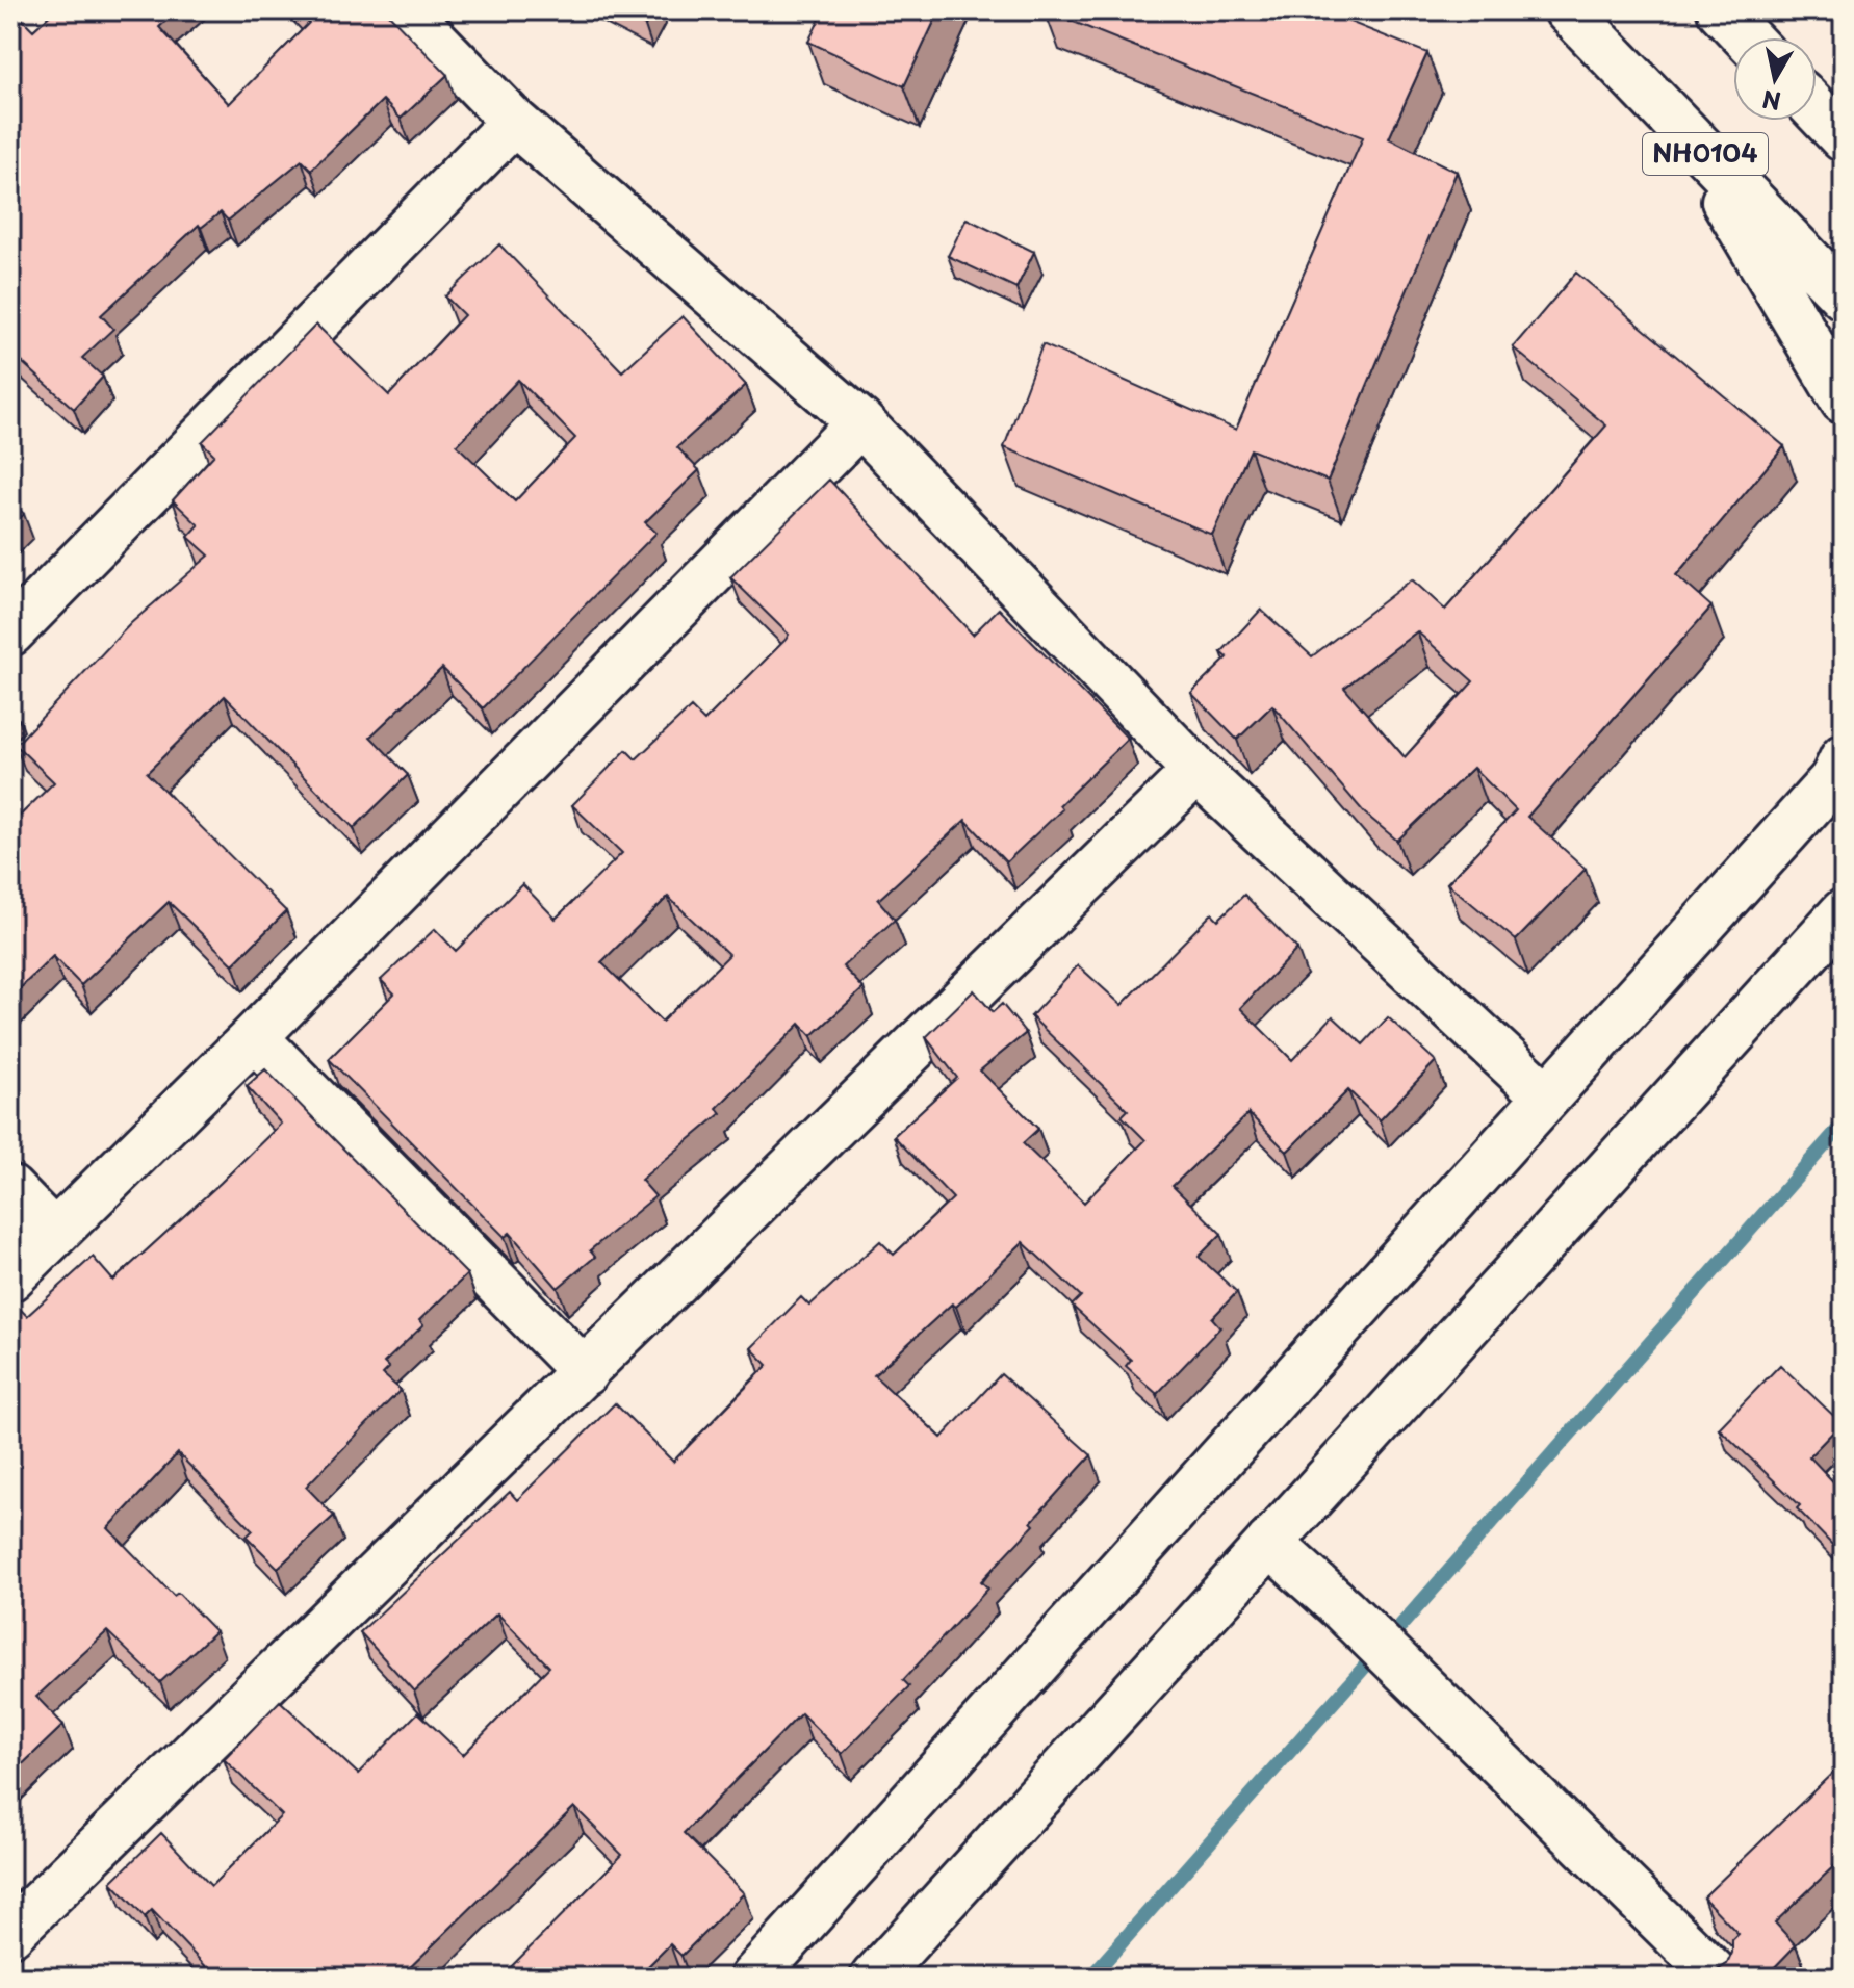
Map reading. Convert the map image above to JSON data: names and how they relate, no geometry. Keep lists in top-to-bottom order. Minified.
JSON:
{"streets":{"main road":["NH0104"]},"north":"bottom"}
